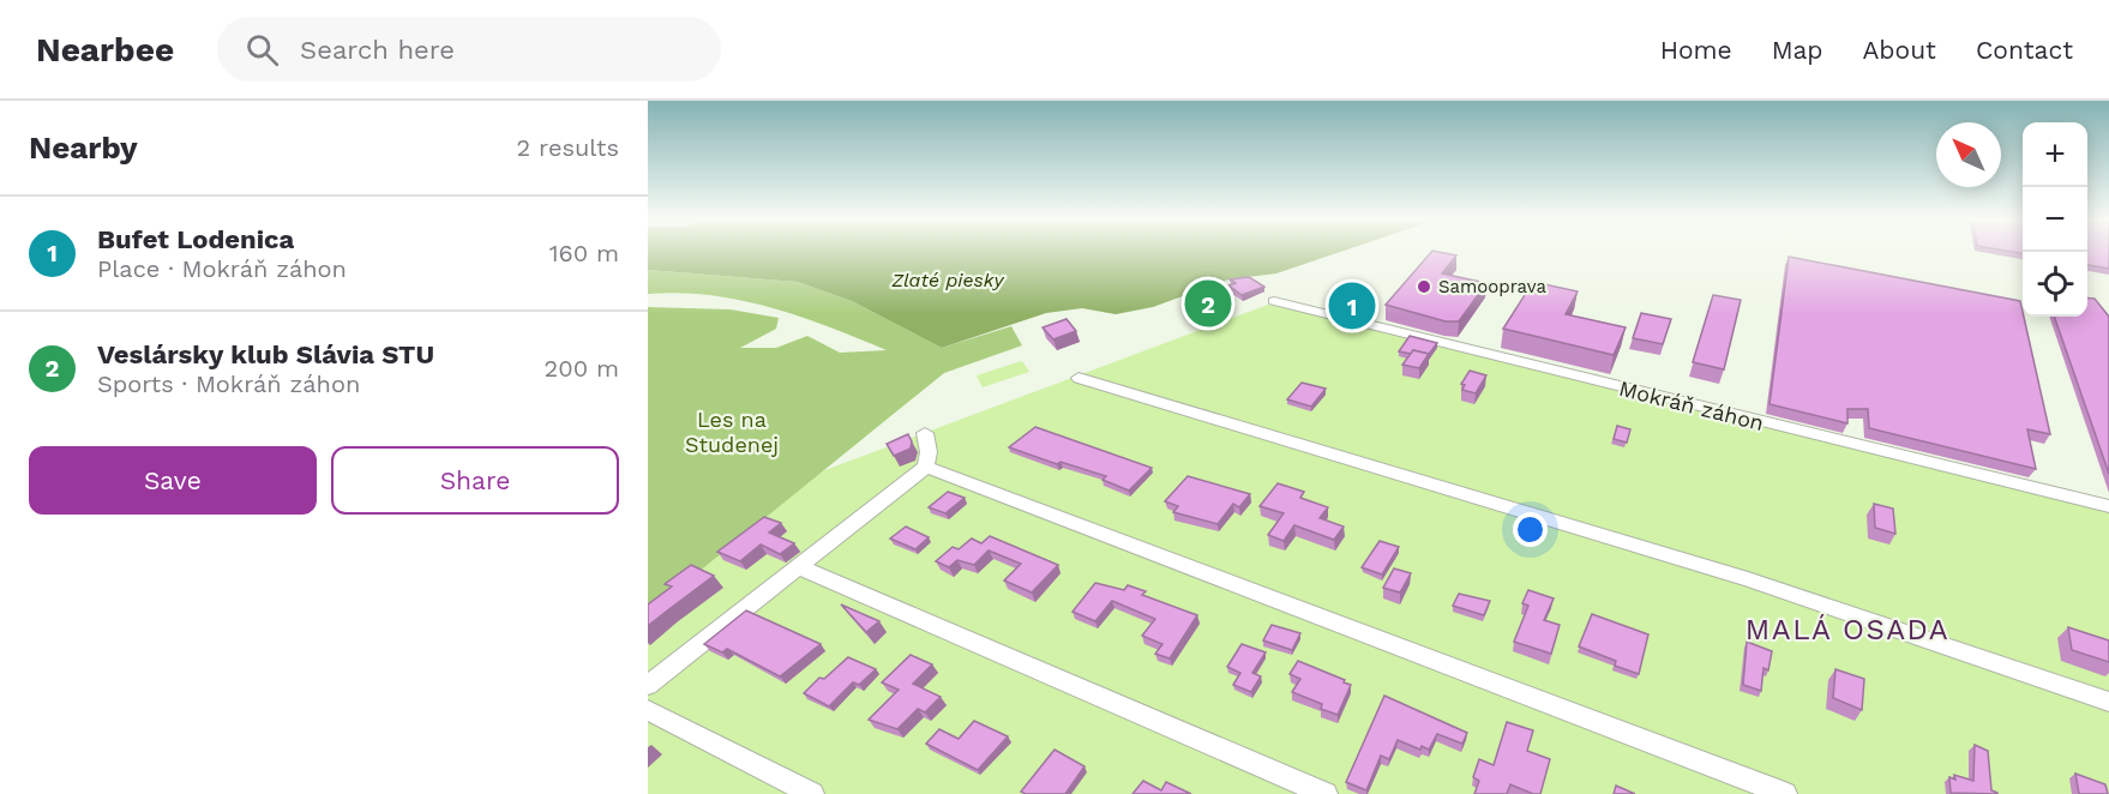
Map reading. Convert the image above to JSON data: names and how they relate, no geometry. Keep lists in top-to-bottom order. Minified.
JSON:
{"streets":{"street":["Mokráň záhon"]},"districts":["MALÁ OSADA"],"water":["Zlaté piesky"],"parks":["Les na Studenej"],"places":["Samooprava"],"north":"top left","page":{"header":"Nearbee","search":"Search here","nav":["Home","Map","About","Contact"],"heading":["Nearby","2 results"],"map_buttons":["+","−"],"list":[{"mark":"1","name":"Bufet Lodenica","note":"Place · Mokráň záhon","value":"160 m"},{"mark":"2","name":"Veslársky klub Slávia STU","note":"Sports · Mokráň záhon","value":"200 m"}],"pins":["2","1"],"buttons":["Save","Share"]}}
